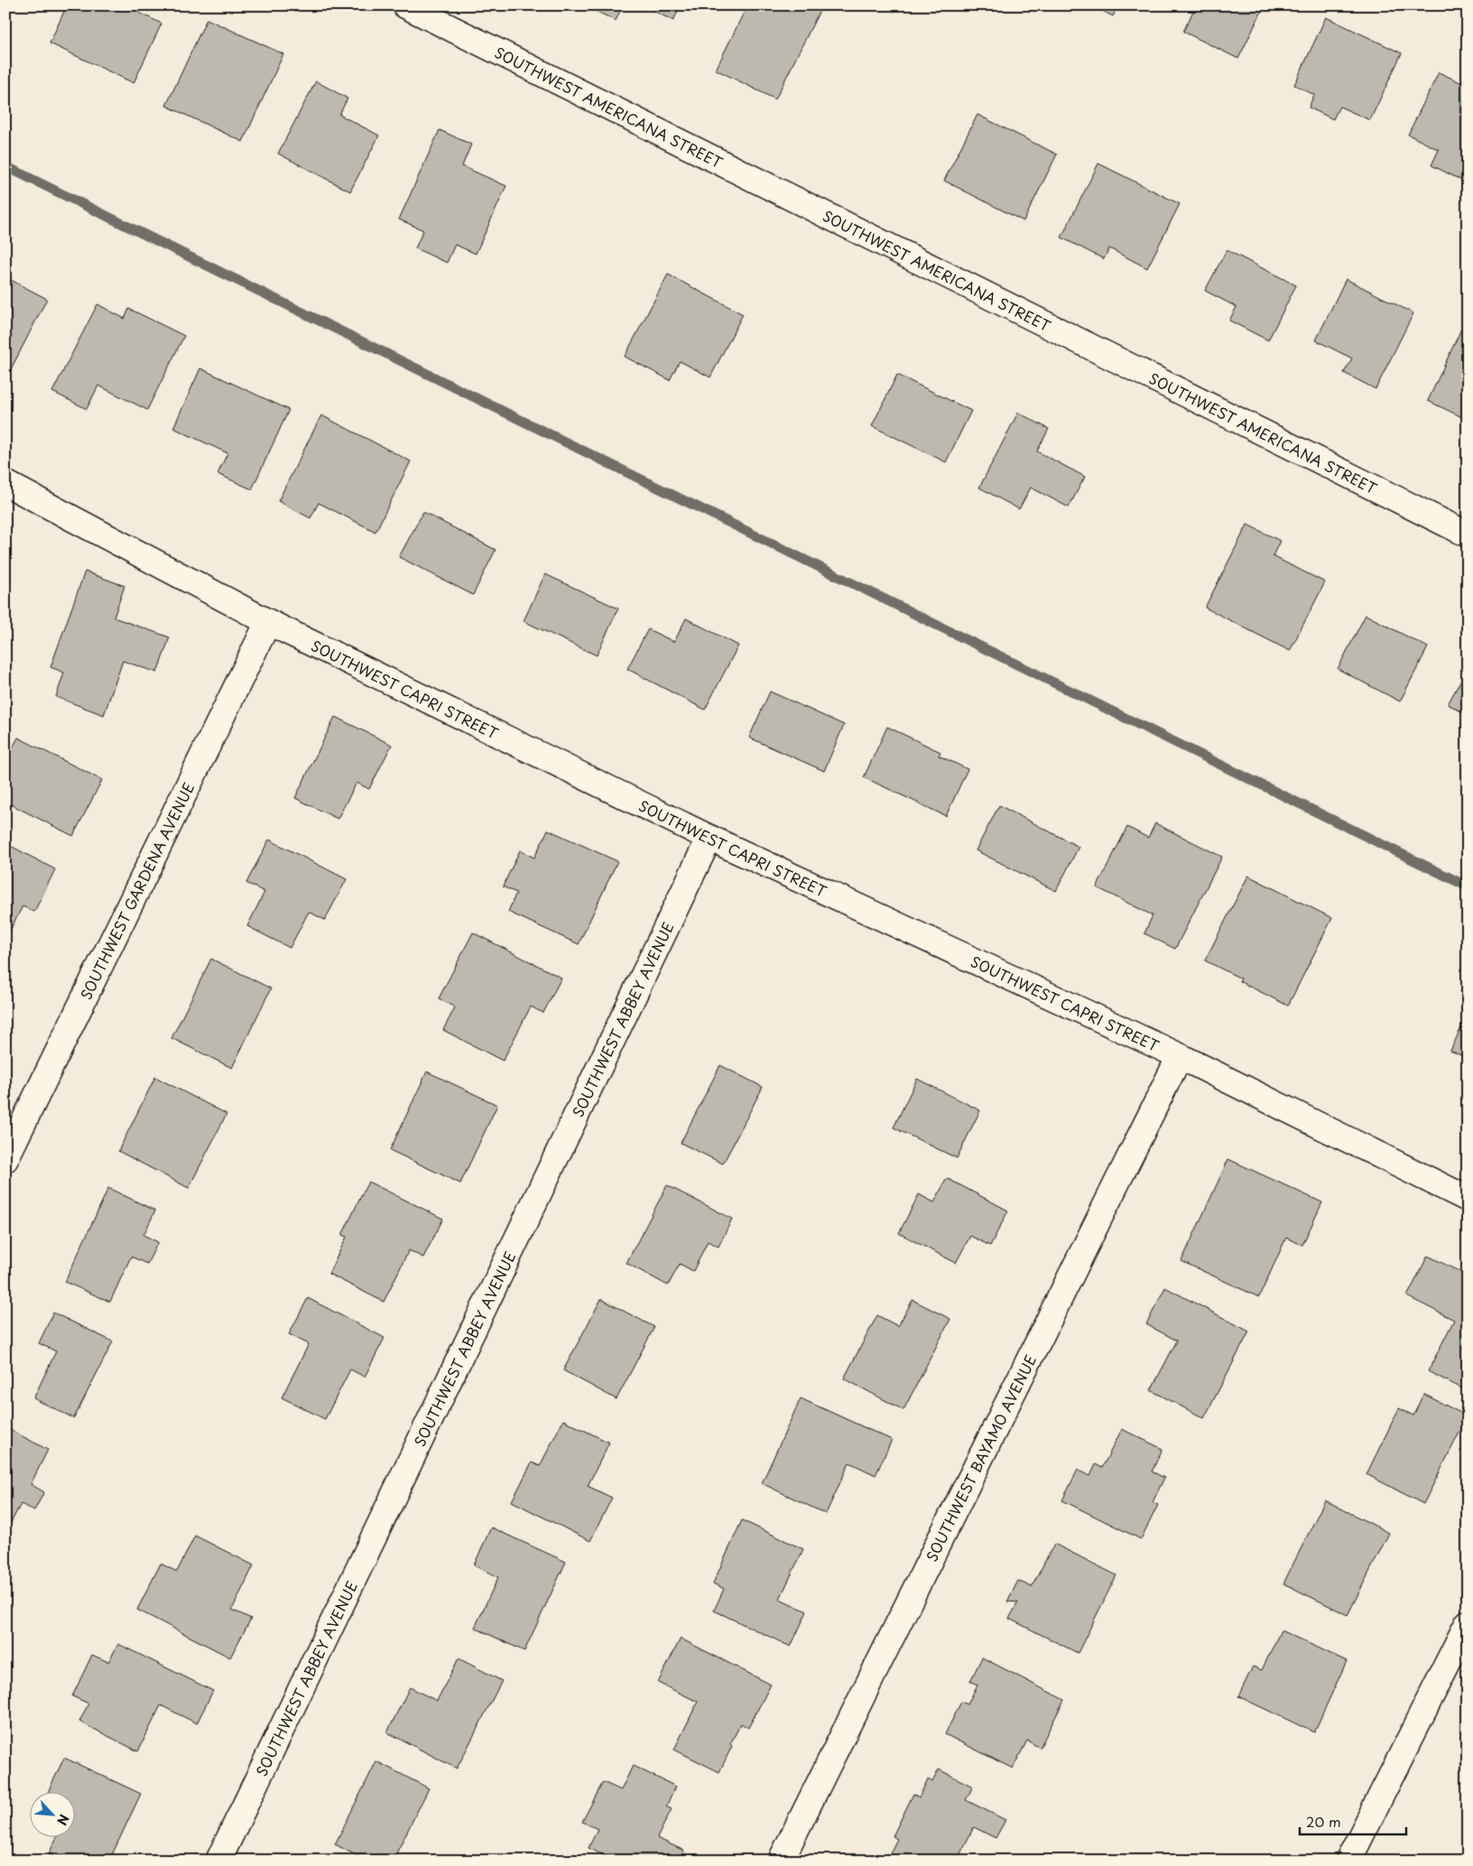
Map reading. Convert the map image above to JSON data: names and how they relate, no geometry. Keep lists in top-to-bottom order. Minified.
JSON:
{"streets":{"street":["SOUTHWEST AMERICANA STREET","SOUTHWEST CAPRI STREET","SOUTHWEST GARDENA AVENUE","SOUTHWEST ABBEY AVENUE","SOUTHWEST BAYAMO AVENUE"]},"crossings":[["SOUTHWEST CAPRI STREET","SOUTHWEST GARDENA AVENUE"],["SOUTHWEST CAPRI STREET","SOUTHWEST ABBEY AVENUE"],["SOUTHWEST CAPRI STREET","SOUTHWEST BAYAMO AVENUE"]],"scale_bar":"20 m","north":"bottom right"}
